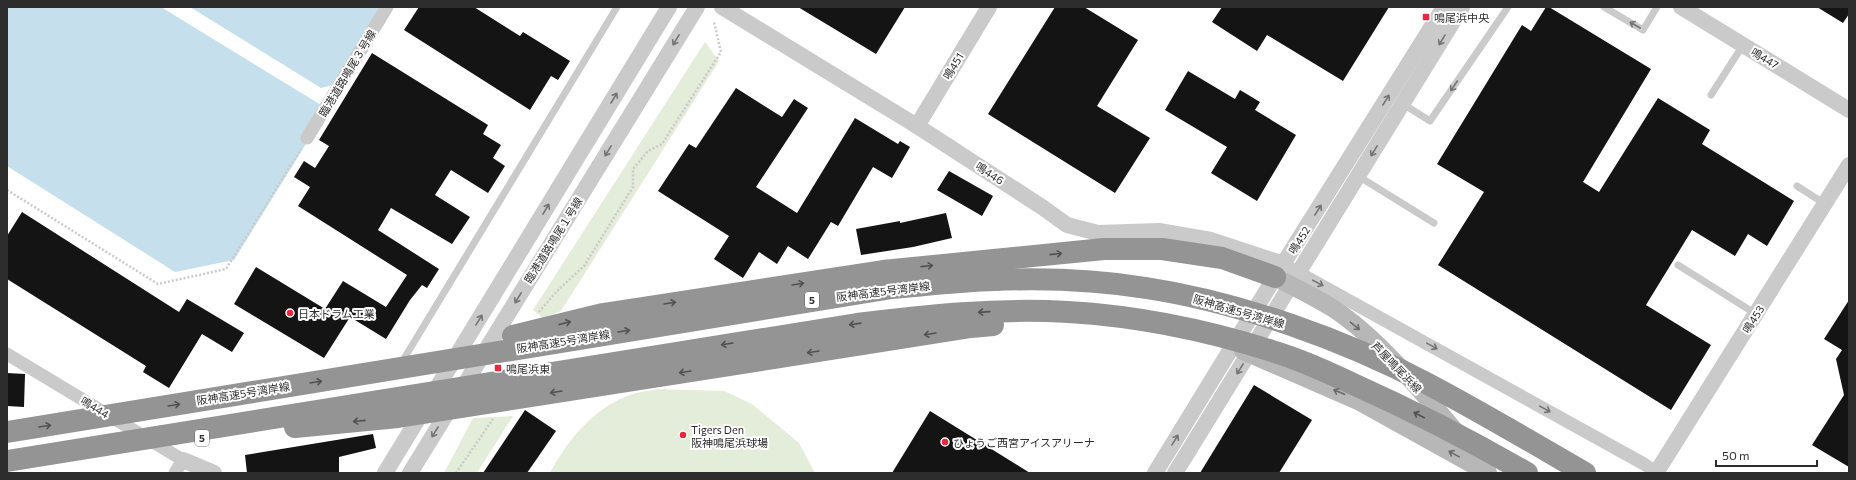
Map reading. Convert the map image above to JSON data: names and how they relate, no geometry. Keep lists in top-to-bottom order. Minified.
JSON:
{"streets":{"highway":["阪神高速5号湾岸線","5"],"main road":["芦屋鳴尾浜線"],"street":["鳴447","鳴451","臨港道路鳴尾３号線","鳴446","臨港道路鳴尾１号線","鳴452","鳴453","鳴444"]},"crossings":[["鳴451","鳴446"],["鳴446","鳴452"],["鳴446","5"],["鳴446","芦屋鳴尾浜線"],["鳴452","5"],["鳴452","芦屋鳴尾浜線"],["阪神高速5号湾岸線","5"],["5","芦屋鳴尾浜線"]],"places":{"transit":["鳴尾浜中央","鳴尾浜東"],"other":["日本ドラム工業","Tigers Den 阪神鳴尾浜球場","ひょうご西宮アイスアリーナ"]},"scale_bar":"50 m"}
